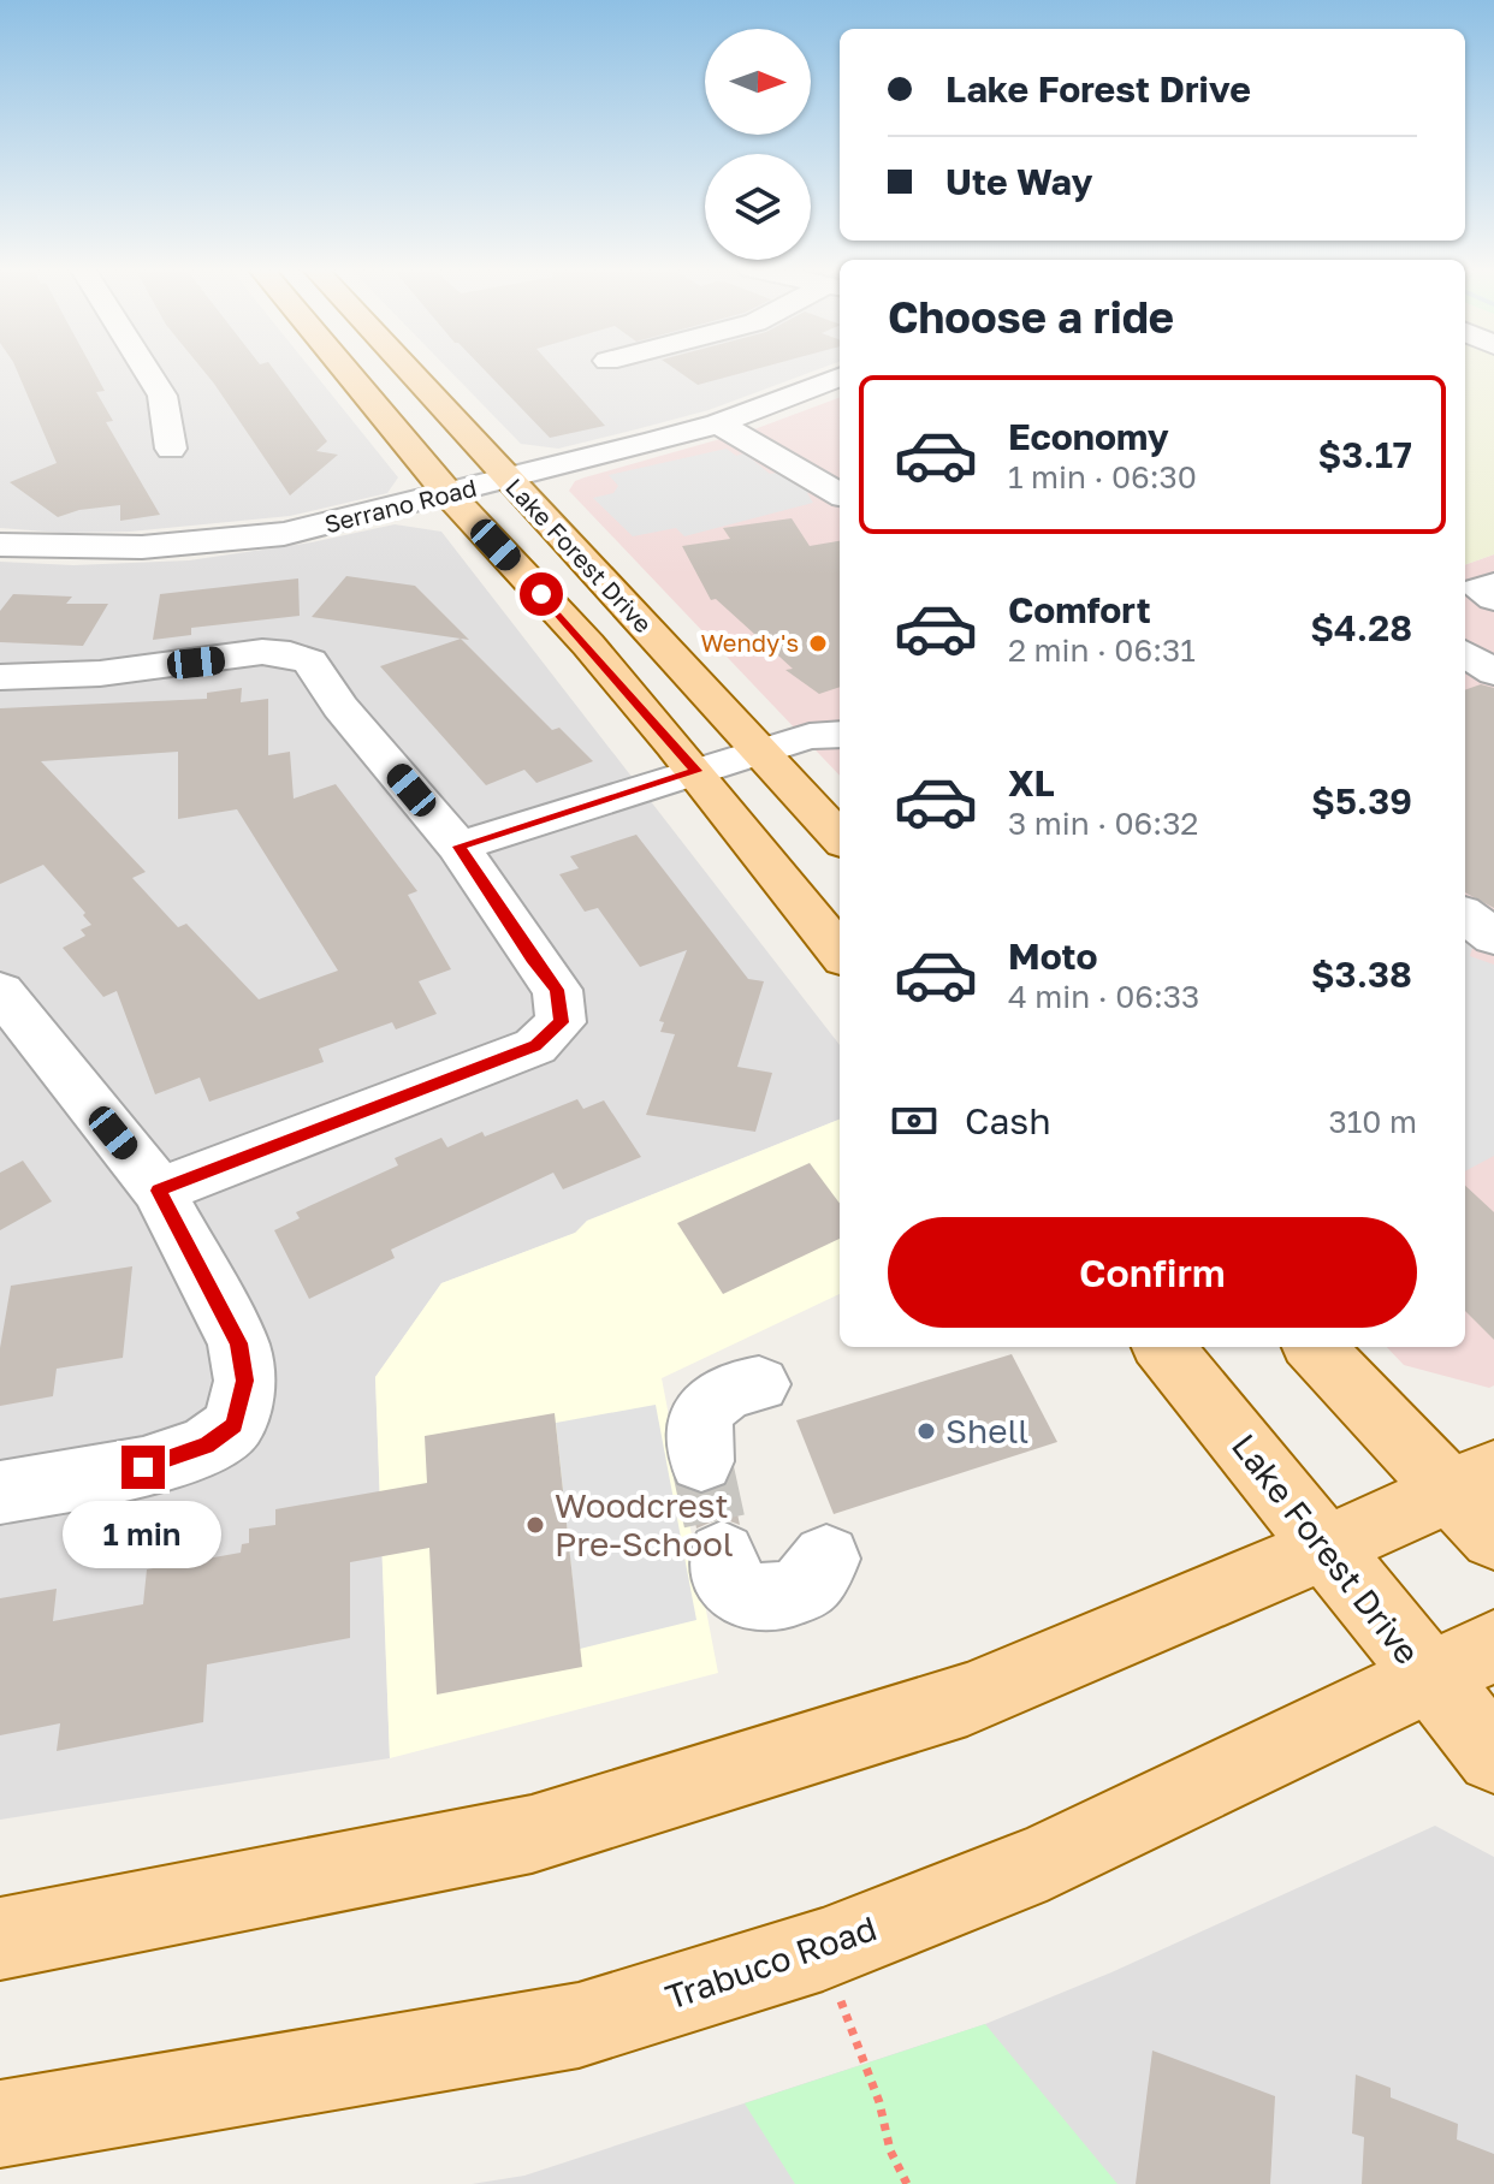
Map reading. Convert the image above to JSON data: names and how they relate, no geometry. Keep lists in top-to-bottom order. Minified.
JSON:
{"streets":{"main road":["Lake Forest Drive","Trabuco Road"],"street":["Serrano Road"]},"crossings":[["Serrano Road","Lake Forest Drive"],["Lake Forest Drive","Trabuco Road"]],"places":["Wendy's","Shell","Woodcrest Pre-School"],"north":"right","page":{"banner":["Lake Forest Drive","Ute Way"],"heading":"Choose a ride","list":[{"name":"Economy","note":"1 min · 06:30","value":"$3.17"},{"name":"Comfort","note":"2 min · 06:31","value":"$4.28"},{"name":"XL","note":"3 min · 06:32","value":"$5.39"},{"name":"Moto","note":"4 min · 06:33","value":"$3.38"}],"pay":["Cash","310 m"],"buttons":"Confirm","bubble":"1 min"}}
